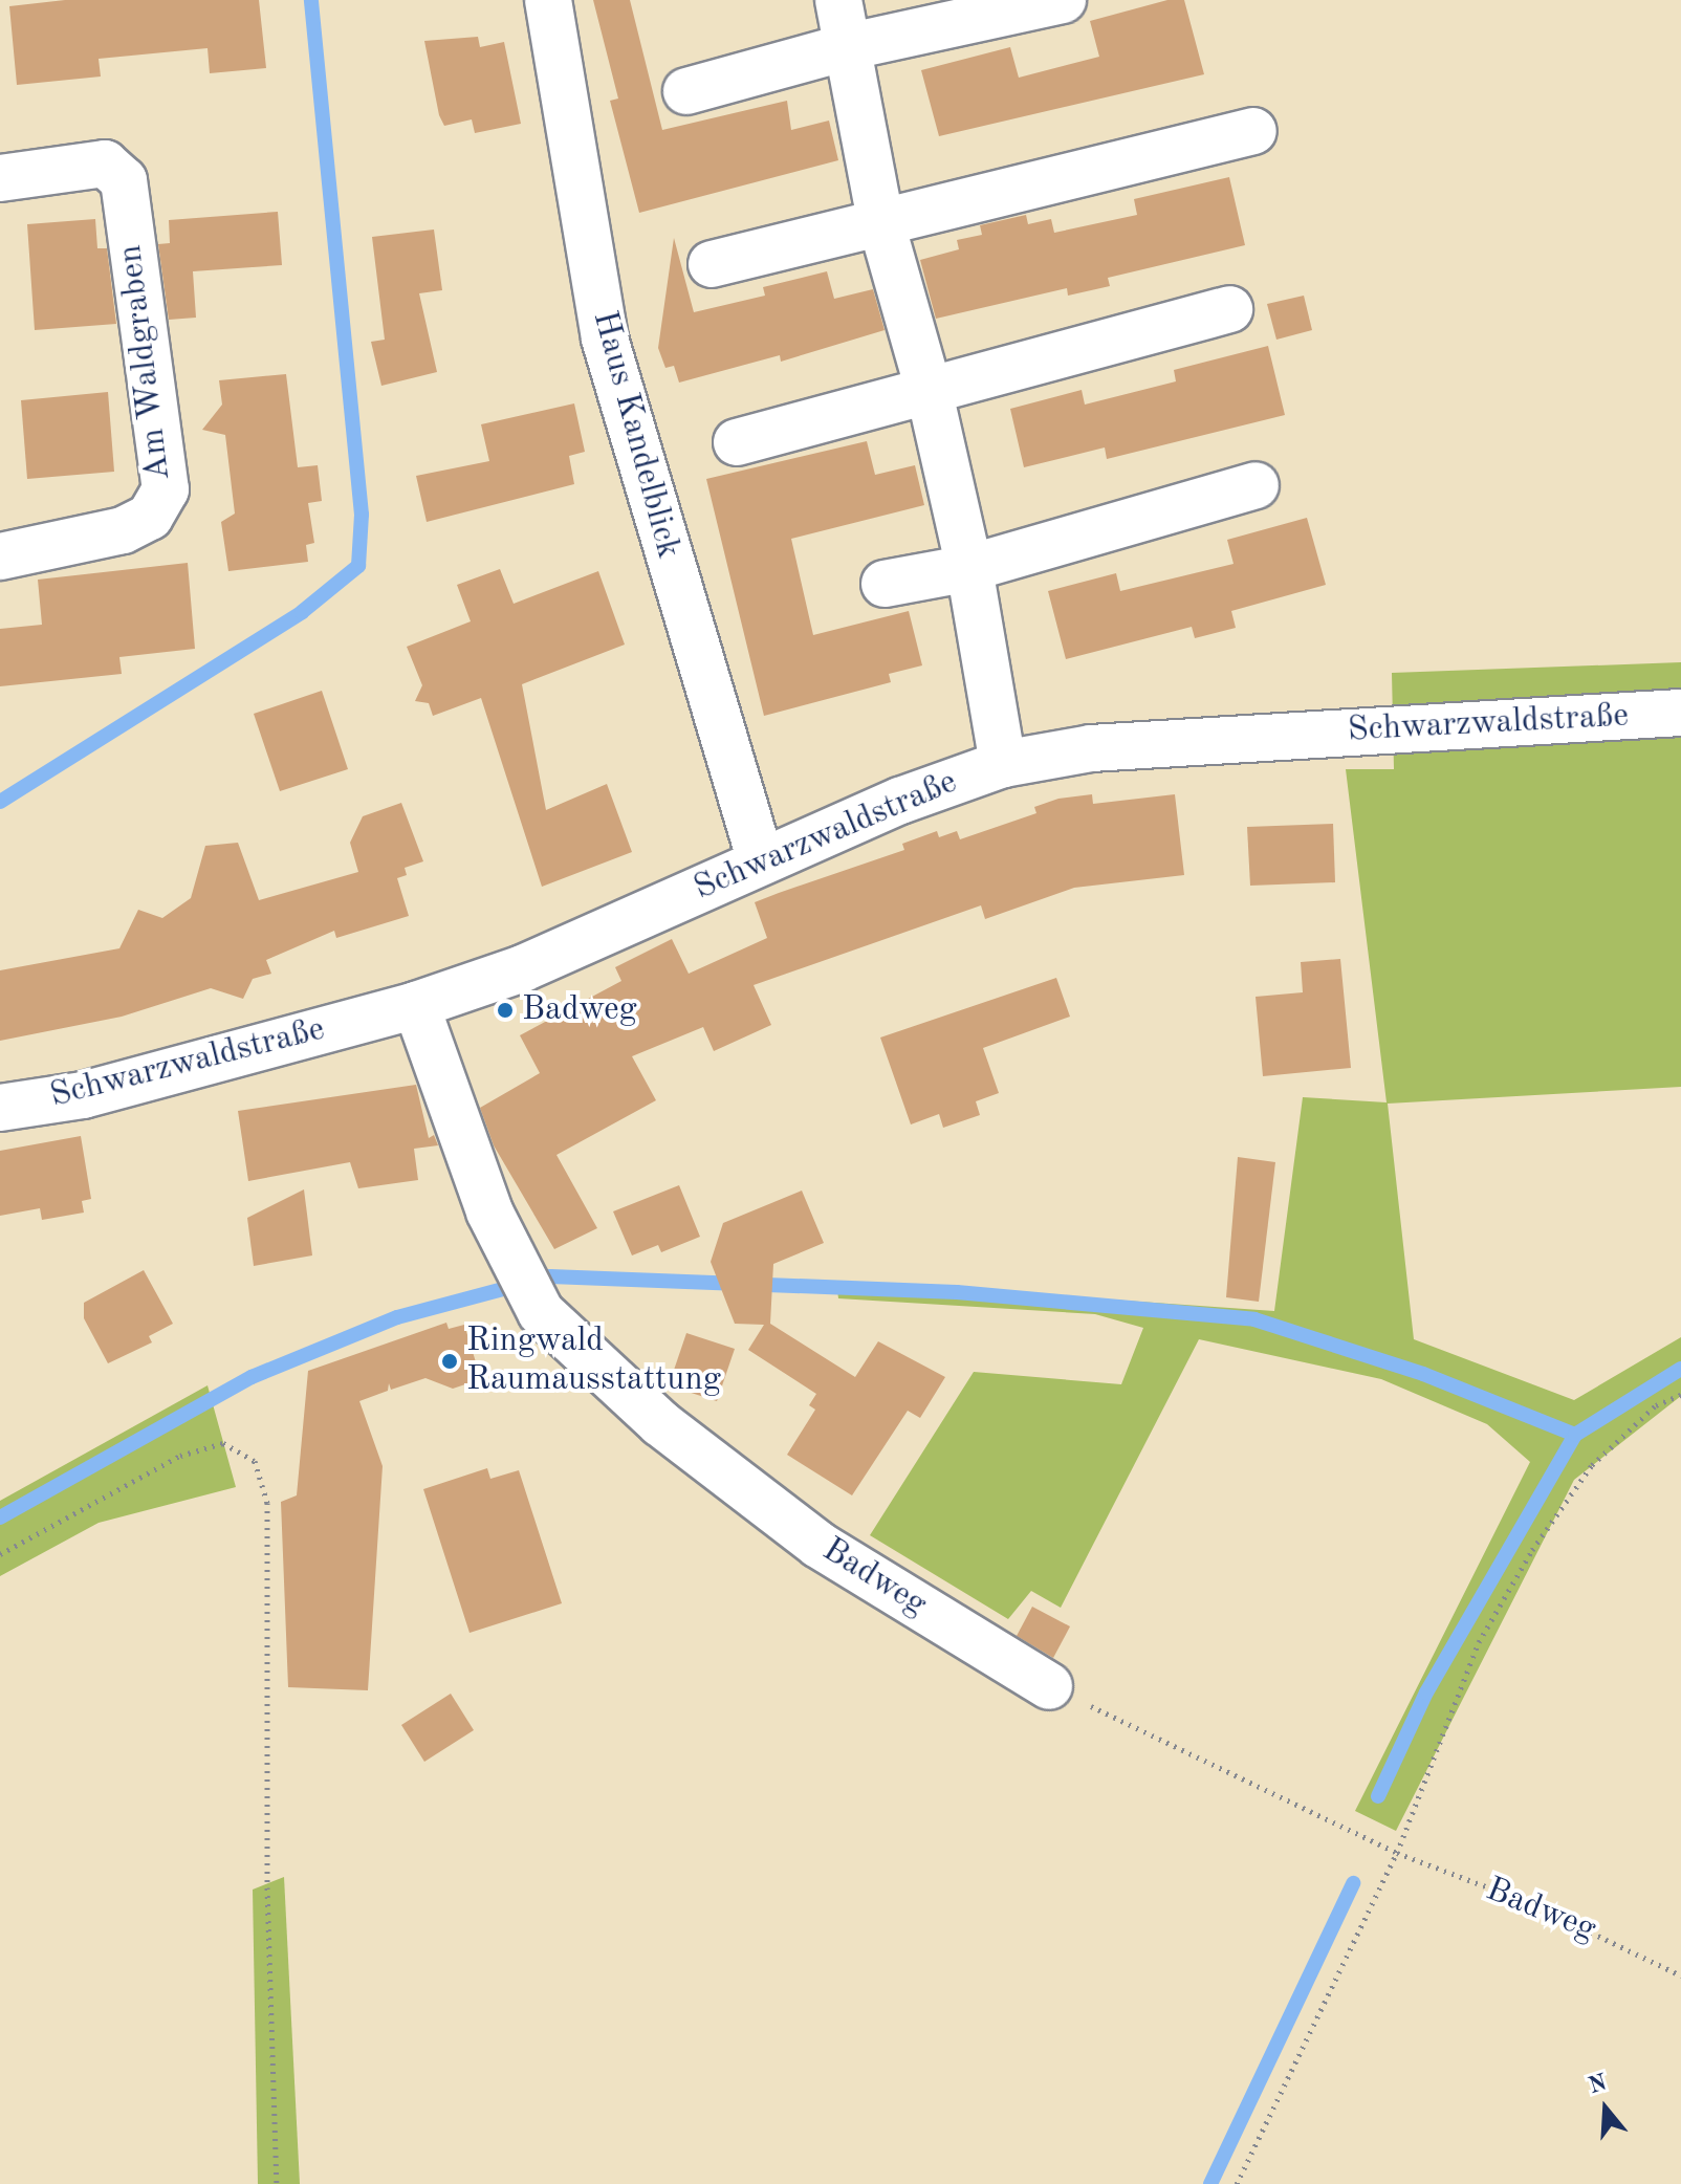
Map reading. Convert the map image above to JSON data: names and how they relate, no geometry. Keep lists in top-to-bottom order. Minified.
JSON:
{"streets":{"street":["Am Waldgraben","Haus Kandelblick","Schwarzwaldstraße","Badweg"]},"crossings":[["Haus Kandelblick","Schwarzwaldstraße"],["Schwarzwaldstraße","Badweg"]],"places":["Badweg","Ringwald Raumausstattung"],"north":"top"}
